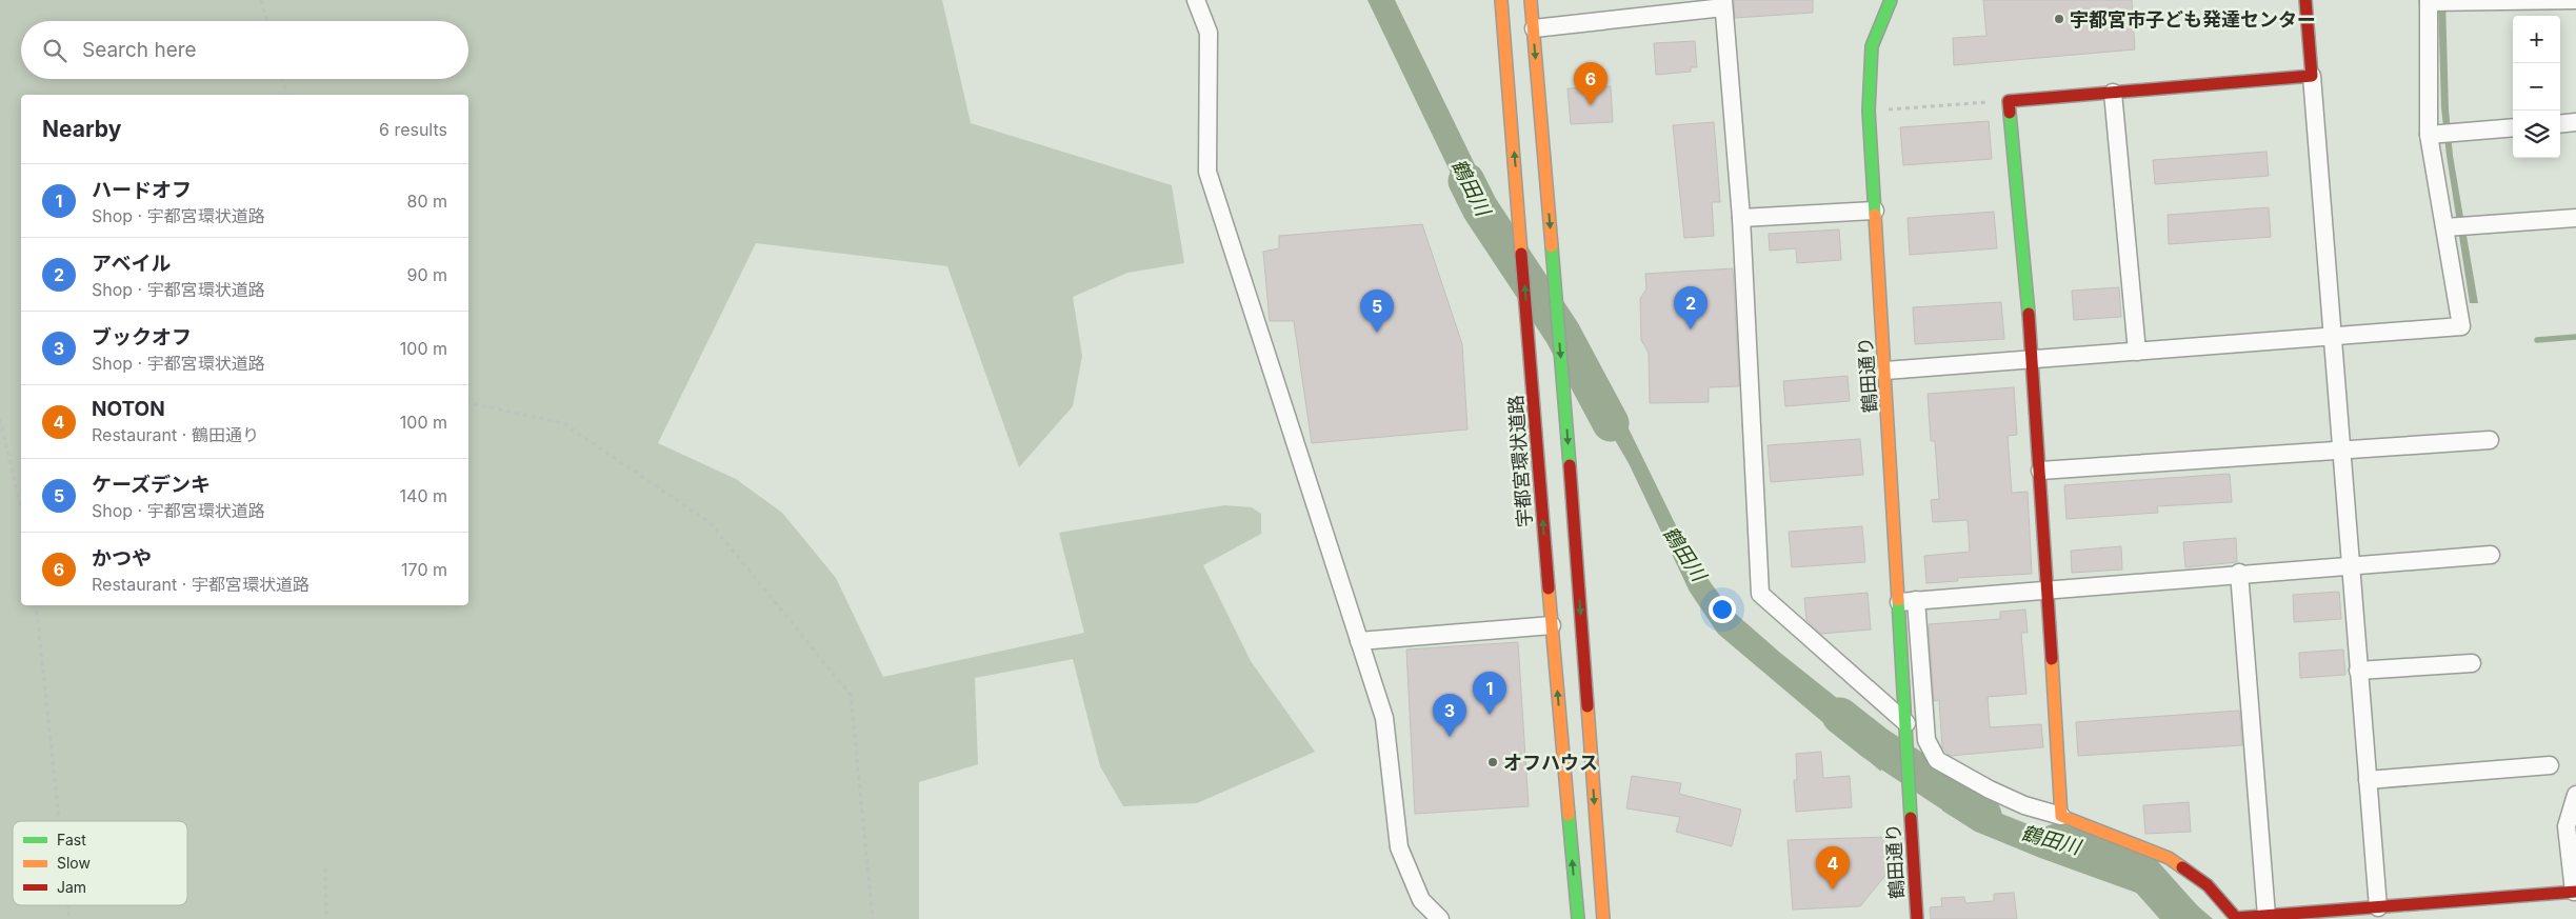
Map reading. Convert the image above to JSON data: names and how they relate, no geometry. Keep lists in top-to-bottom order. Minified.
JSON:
{"streets":{"street":["鶴田通り","宇都宮環状道路"]},"water":["鶴田川"],"places":["宇都宮市子ども発達センター","オフハウス"],"legend":["Fast","Slow","Jam"],"page":{"map_buttons":["+","−"],"search":"Search here","pins":["6","2","5","1","3","4"],"heading":["Nearby","6 results"],"list":[{"mark":"1","name":"ハードオフ","note":"Shop · 宇都宮環状道路","value":"80 m"},{"mark":"2","name":"アベイル","note":"Shop · 宇都宮環状道路","value":"90 m"},{"mark":"3","name":"ブックオフ","note":"Shop · 宇都宮環状道路","value":"100 m"},{"mark":"4","name":"NOTON","note":"Restaurant · 鶴田通り","value":"100 m"},{"mark":"5","name":"ケーズデンキ","note":"Shop · 宇都宮環状道路","value":"140 m"},{"mark":"6","name":"かつや","note":"Restaurant · 宇都宮環状道路","value":"170 m"}]}}
